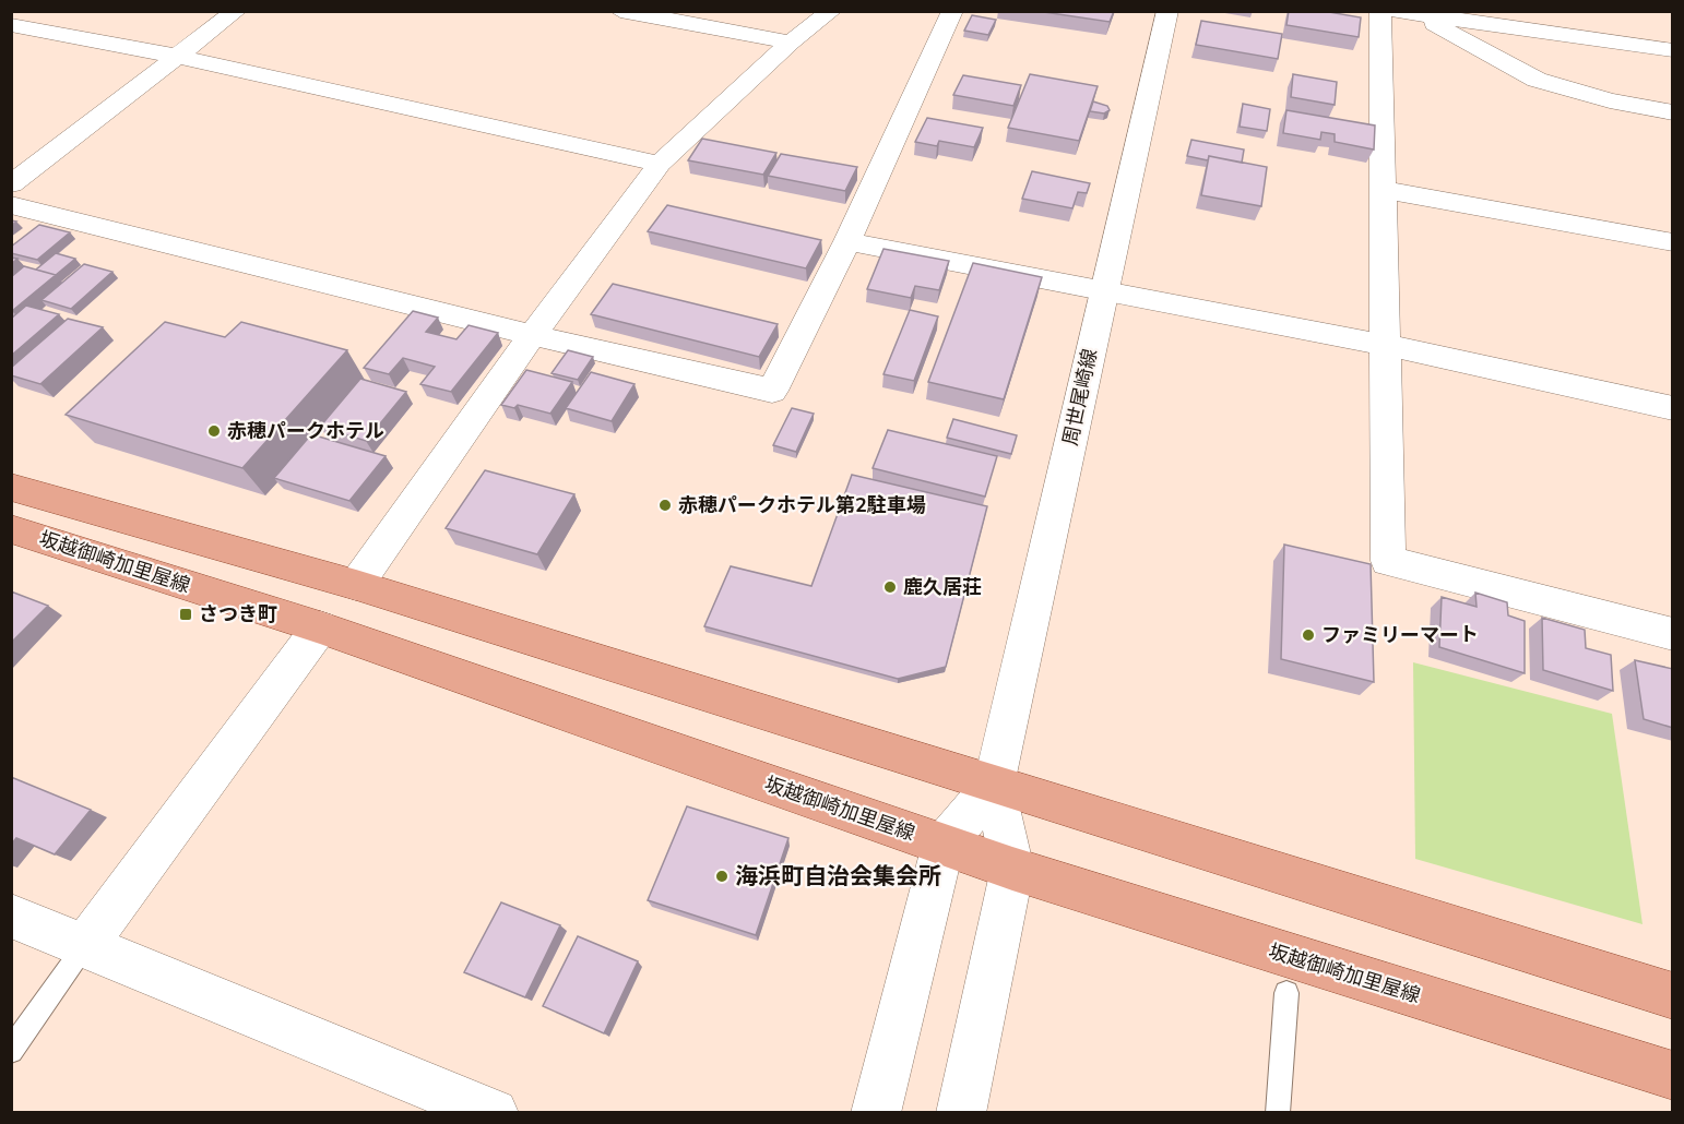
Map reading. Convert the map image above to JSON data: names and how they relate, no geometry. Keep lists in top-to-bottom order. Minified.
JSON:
{"streets":{"main road":["坂越御崎加里屋線"],"street":["周世尾崎線"]},"crossings":[["周世尾崎線","坂越御崎加里屋線"]],"places":{"other":["赤穂パークホテル","赤穂パークホテル第2駐車場","鹿久居荘","ファミリーマート","海浜町自治会集会所"],"transit":["さつき町"]}}
